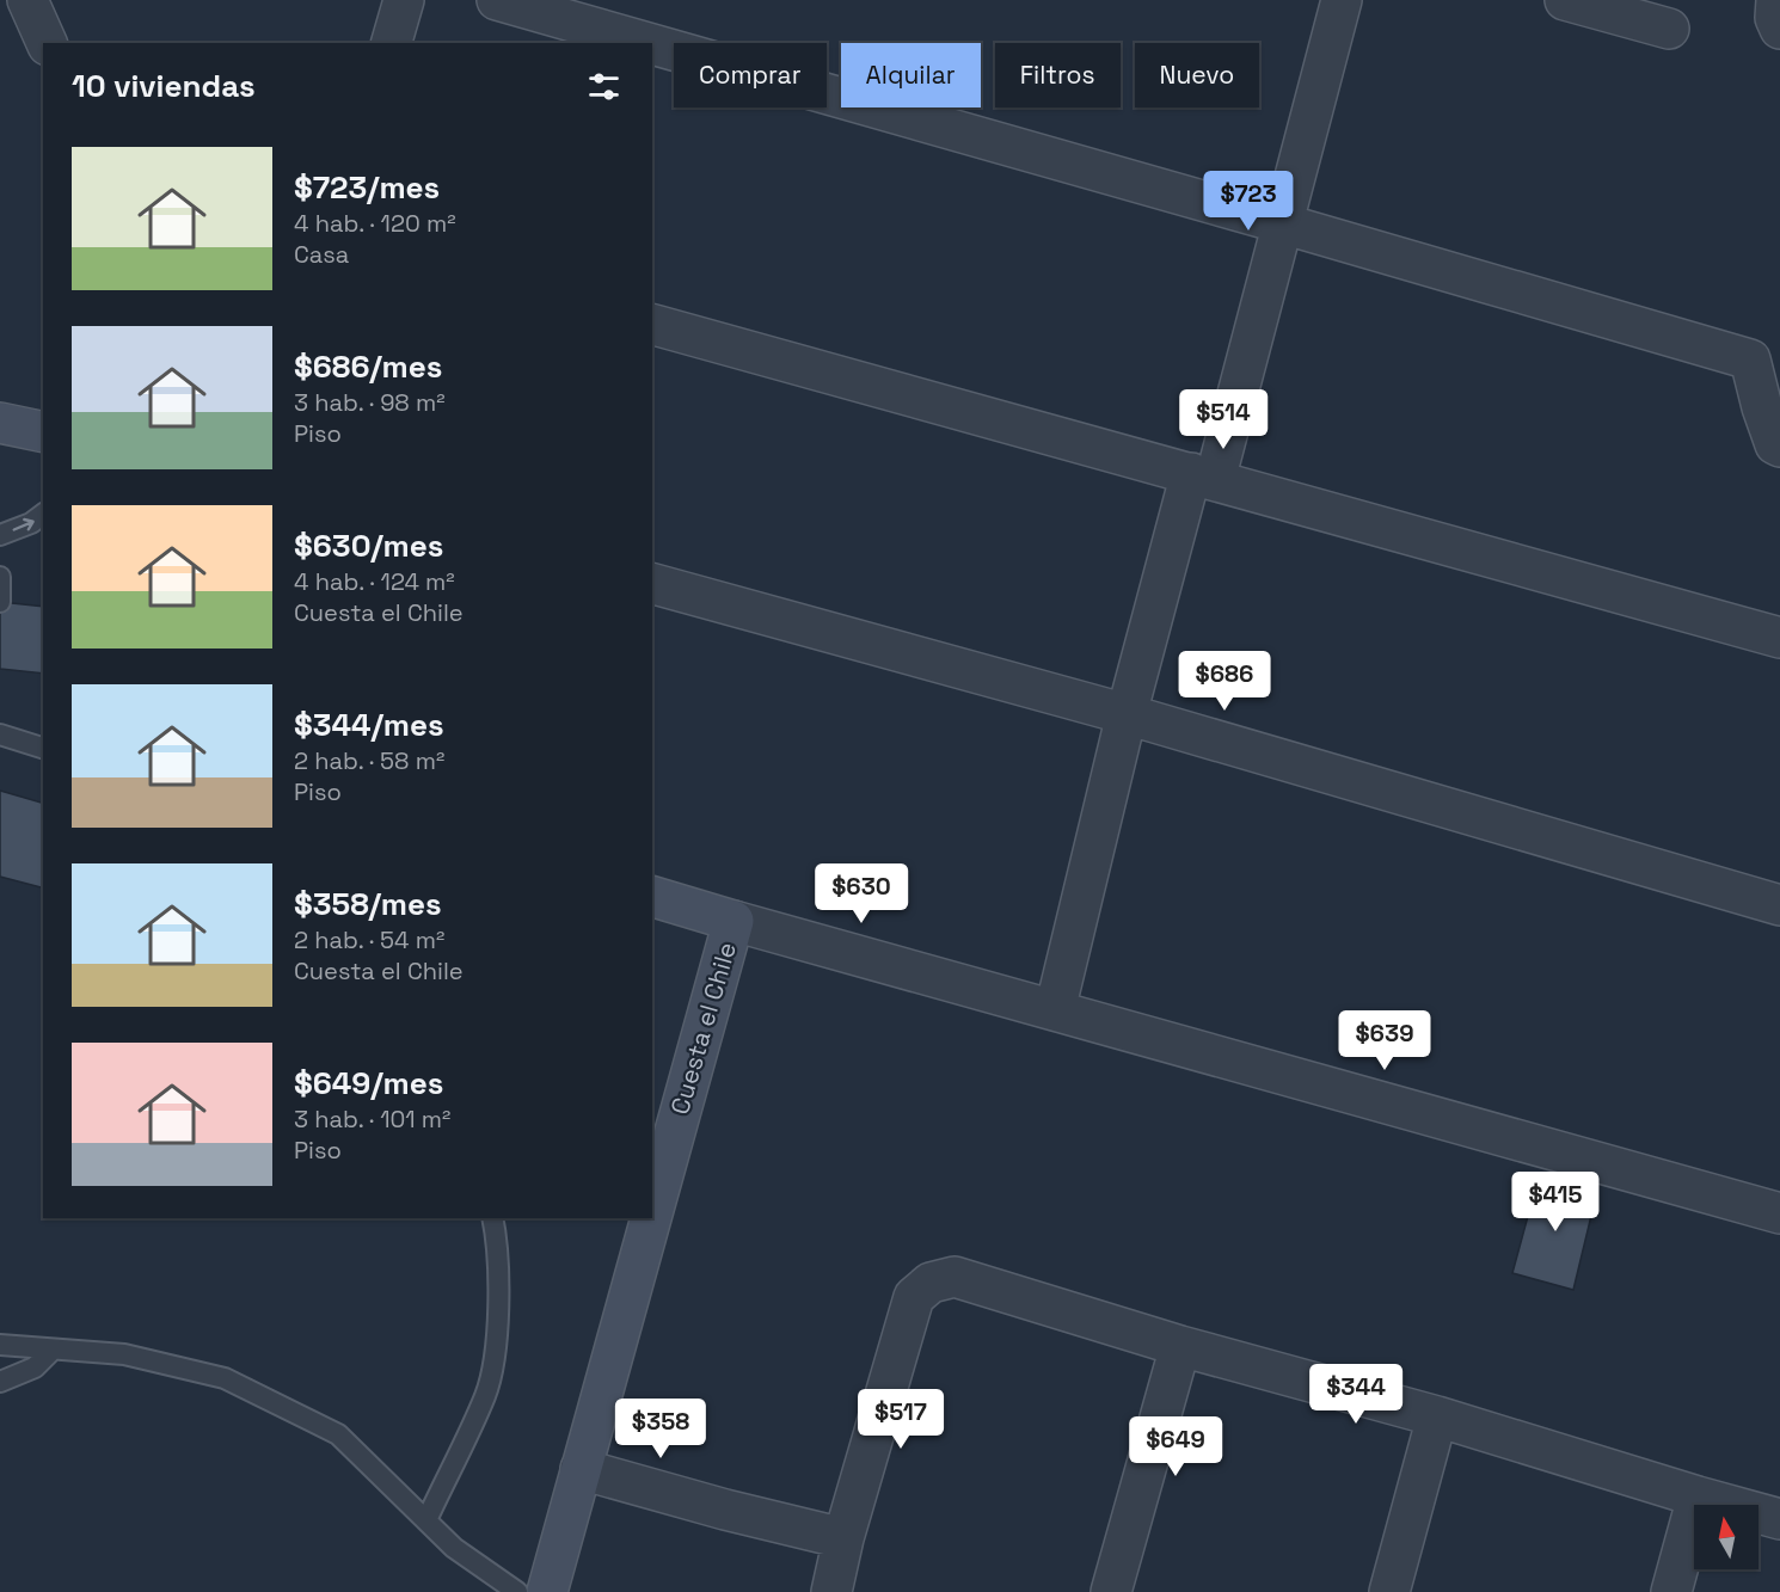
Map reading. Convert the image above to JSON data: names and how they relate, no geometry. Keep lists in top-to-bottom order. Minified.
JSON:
{"streets":{"main road":["Cuesta el Chile"]},"north":"top","page":{"chip":["Comprar","Alquilar","Filtros","Nuevo"],"heading":"10 viviendas","list":[{"name":"$723/mes","note":"4 hab. · 120 m² · Casa"},{"name":"$686/mes","note":"3 hab. · 98 m² · Piso"},{"name":"$630/mes","note":"4 hab. · 124 m² · Cuesta el Chile"},{"name":"$344/mes","note":"2 hab. · 58 m² · Piso"},{"name":"$358/mes","note":"2 hab. · 54 m² · Cuesta el Chile"},{"name":"$649/mes","note":"3 hab. · 101 m² · Piso"}],"price":["$723","$514","$686","$630","$639","$415","$344","$517","$358","$649"]}}
